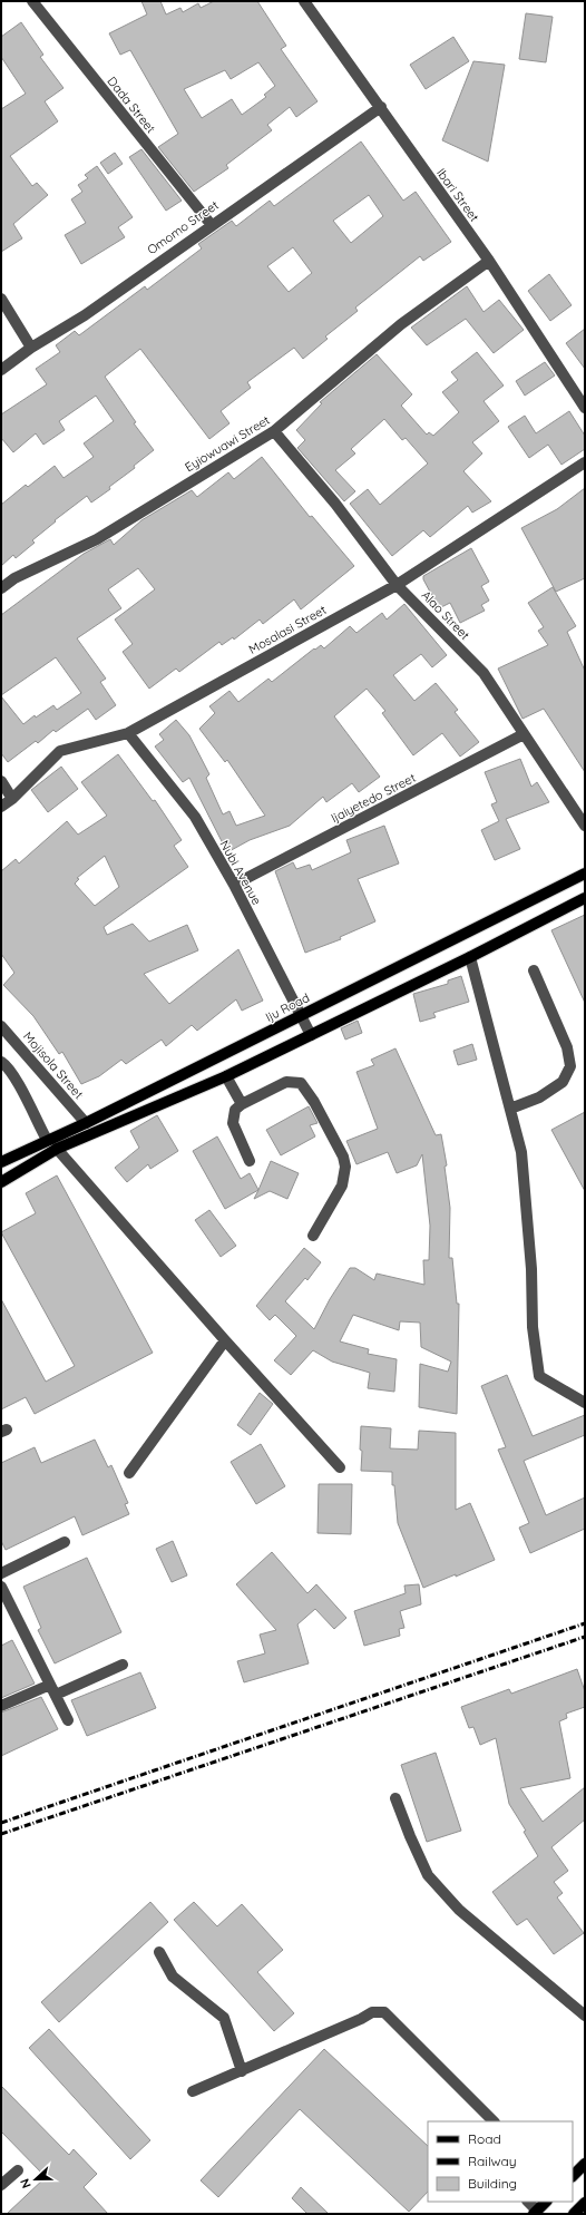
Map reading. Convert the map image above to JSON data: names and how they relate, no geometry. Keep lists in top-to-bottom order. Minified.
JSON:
{"streets":{"main road":["Iju Road"],"street":["Dada Street","Ibari Street","Omomo Street","Eyiowuawi Street","Alao Street","Mosalasi Street","Ijaiyetedo Street","Nubi Avenue","Mojisola Street"]},"crossings":[["Dada Street","Omomo Street"],["Ibari Street","Omomo Street"],["Ibari Street","Eyiowuawi Street"],["Eyiowuawi Street","Alao Street"],["Alao Street","Mosalasi Street"],["Alao Street","Ijaiyetedo Street"],["Mosalasi Street","Nubi Avenue"],["Ijaiyetedo Street","Nubi Avenue"],["Nubi Avenue","Iju Road"],["Iju Road","Mojisola Street"]],"legend":["Road","Railway","Building"],"north":"left"}
